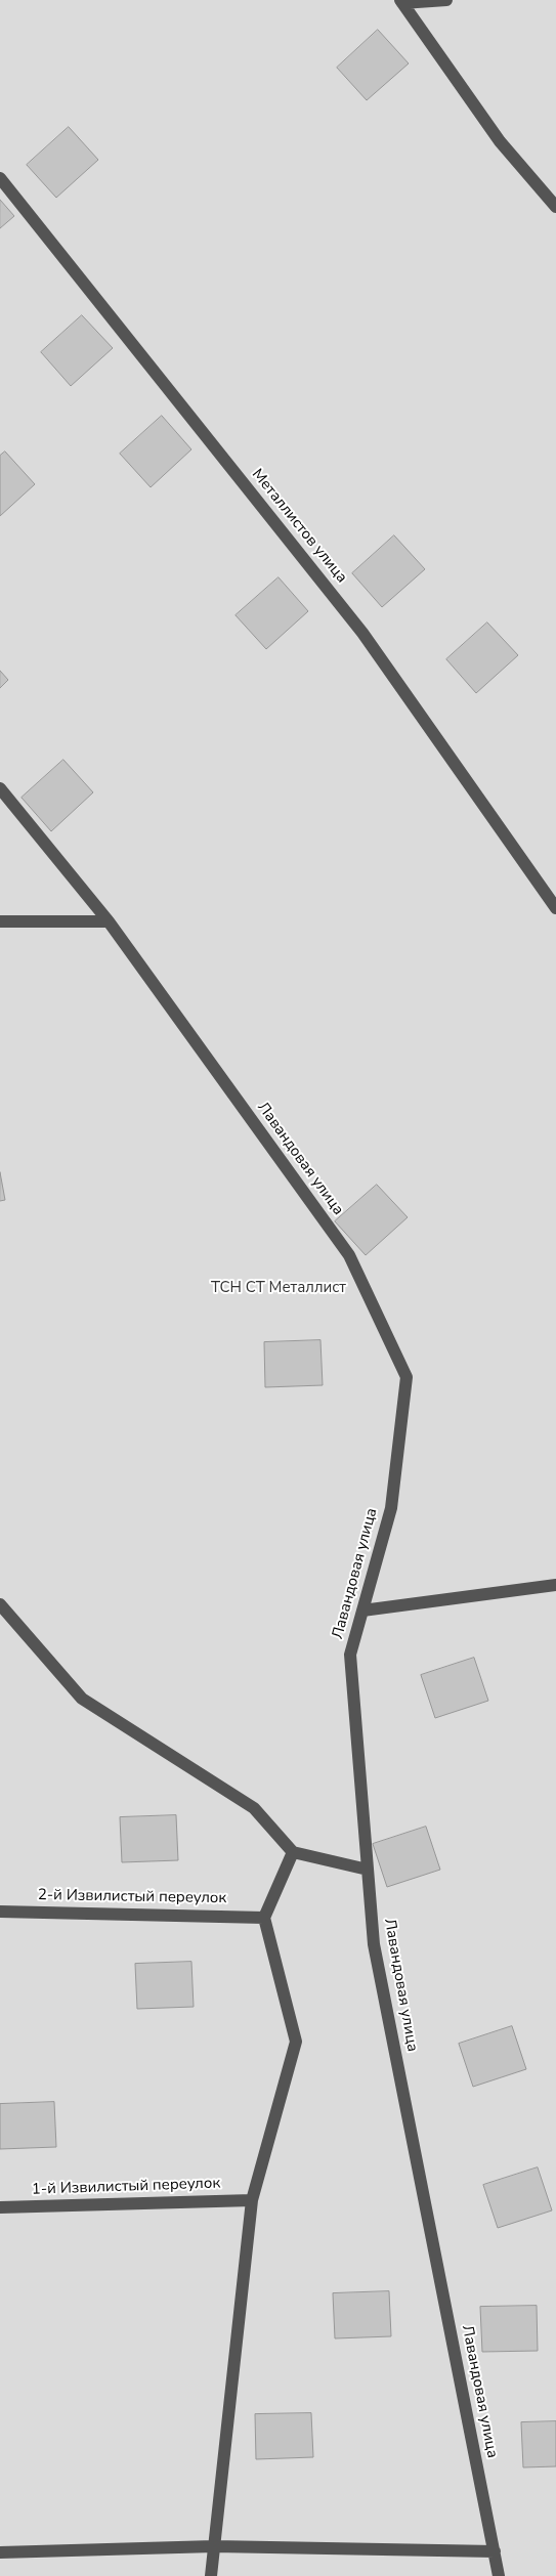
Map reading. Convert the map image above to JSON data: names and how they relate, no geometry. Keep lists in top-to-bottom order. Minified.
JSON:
{"streets":{"street":["Металлистов улица","Лавандовая улица","2-й Извилистый переулок","1-й Извилистый переулок"]},"parks":["ТСН СТ Металлист"]}
